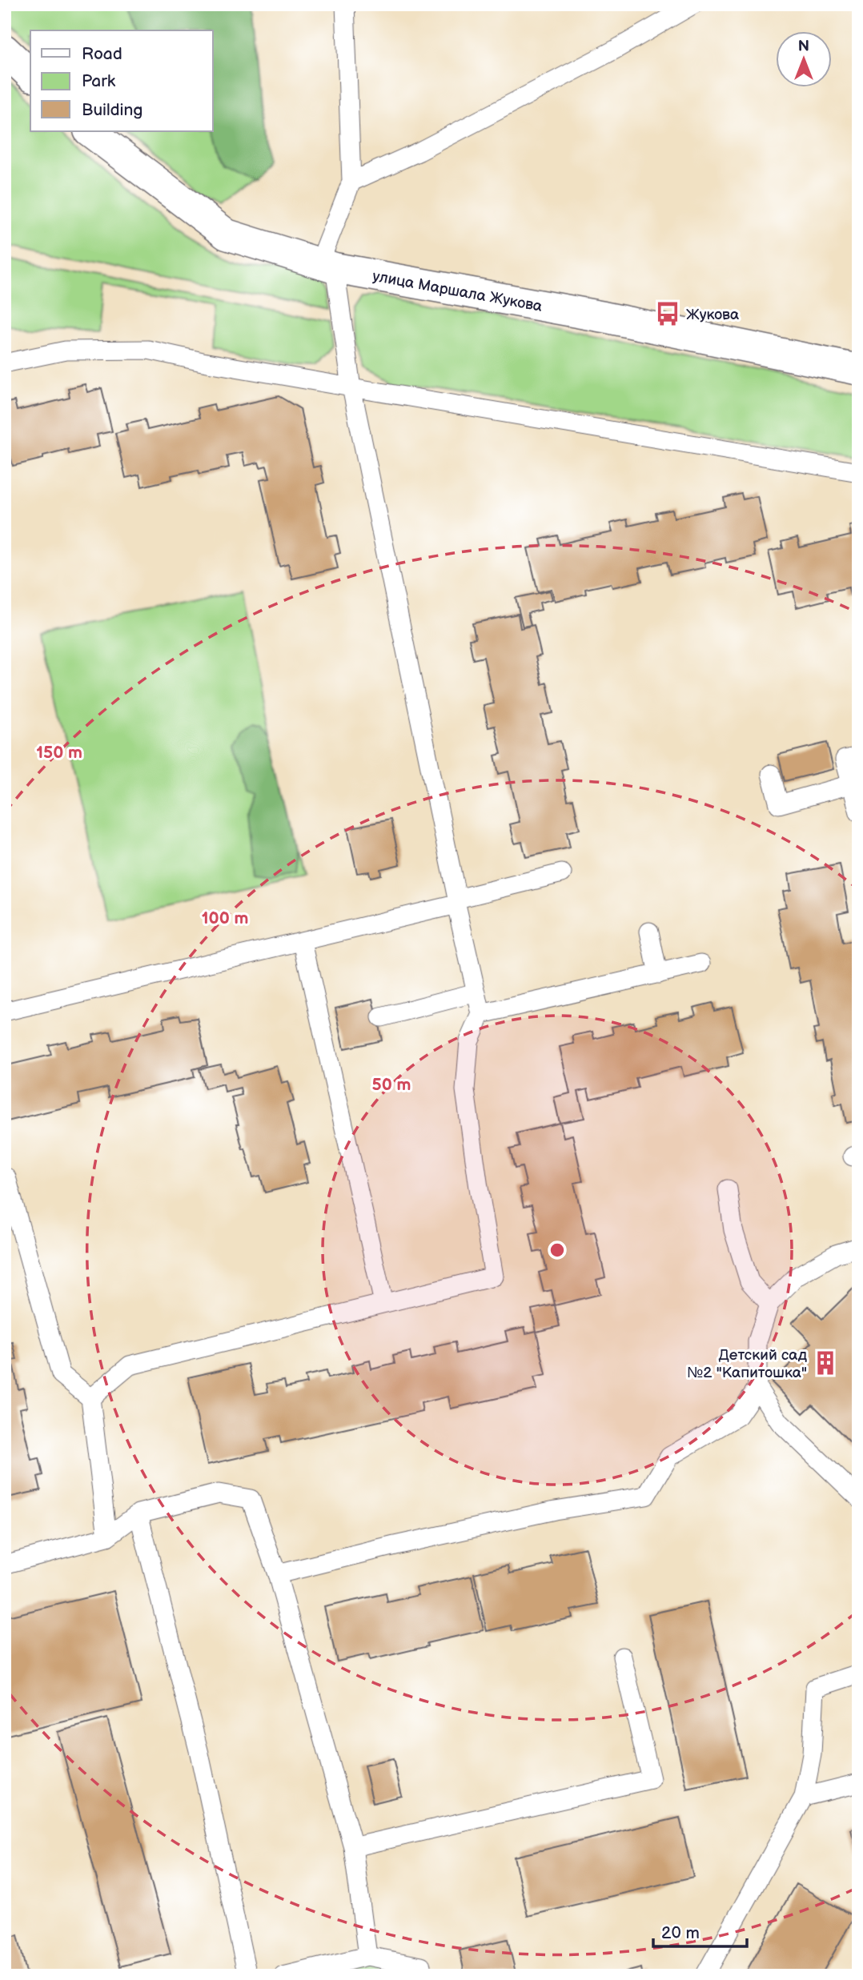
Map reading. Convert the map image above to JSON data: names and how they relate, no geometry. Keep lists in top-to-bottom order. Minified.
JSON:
{"streets":{"main road":["улица Маршала Жукова"]},"places":{"bus stop":["Жукова"],"building":["Детский сад №2 \"Капитошка\""]},"legend":["Road","Park","Building"],"scale_bar":"20 m","north":"top","rings":["150 m","100 m","50 m"]}
